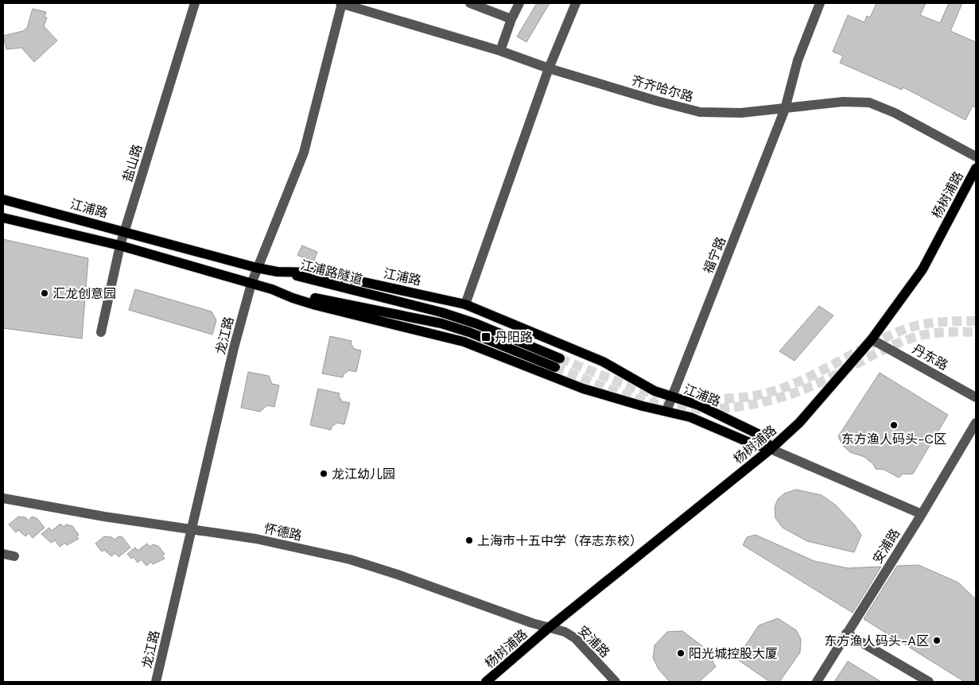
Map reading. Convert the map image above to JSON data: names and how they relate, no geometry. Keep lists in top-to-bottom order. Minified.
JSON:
{"streets":{"main road":["杨树浦路","江浦路","江浦路隧道"],"street":["齐齐哈尔路","盐山路","福宁路","龙江路","丹东路","怀德路","安浦路"]},"crossings":[["齐齐哈尔路","福宁路"],["齐齐哈尔路","龙江路"],["盐山路","江浦路"],["杨树浦路","江浦路"],["杨树浦路","丹东路"],["杨树浦路","怀德路"],["杨树浦路","安浦路"],["江浦路","福宁路"],["江浦路","江浦路隧道"],["江浦路","龙江路"],["江浦路","安浦路"],["龙江路","怀德路"],["怀德路","安浦路"]],"places":{"other":["汇龙创意园","东方渔人码头-C区","龙江幼儿园","上海市十五中学（存志东校）","东方渔人码头-A区","阳光城控股大厦"],"transit":["丹阳路"]}}
